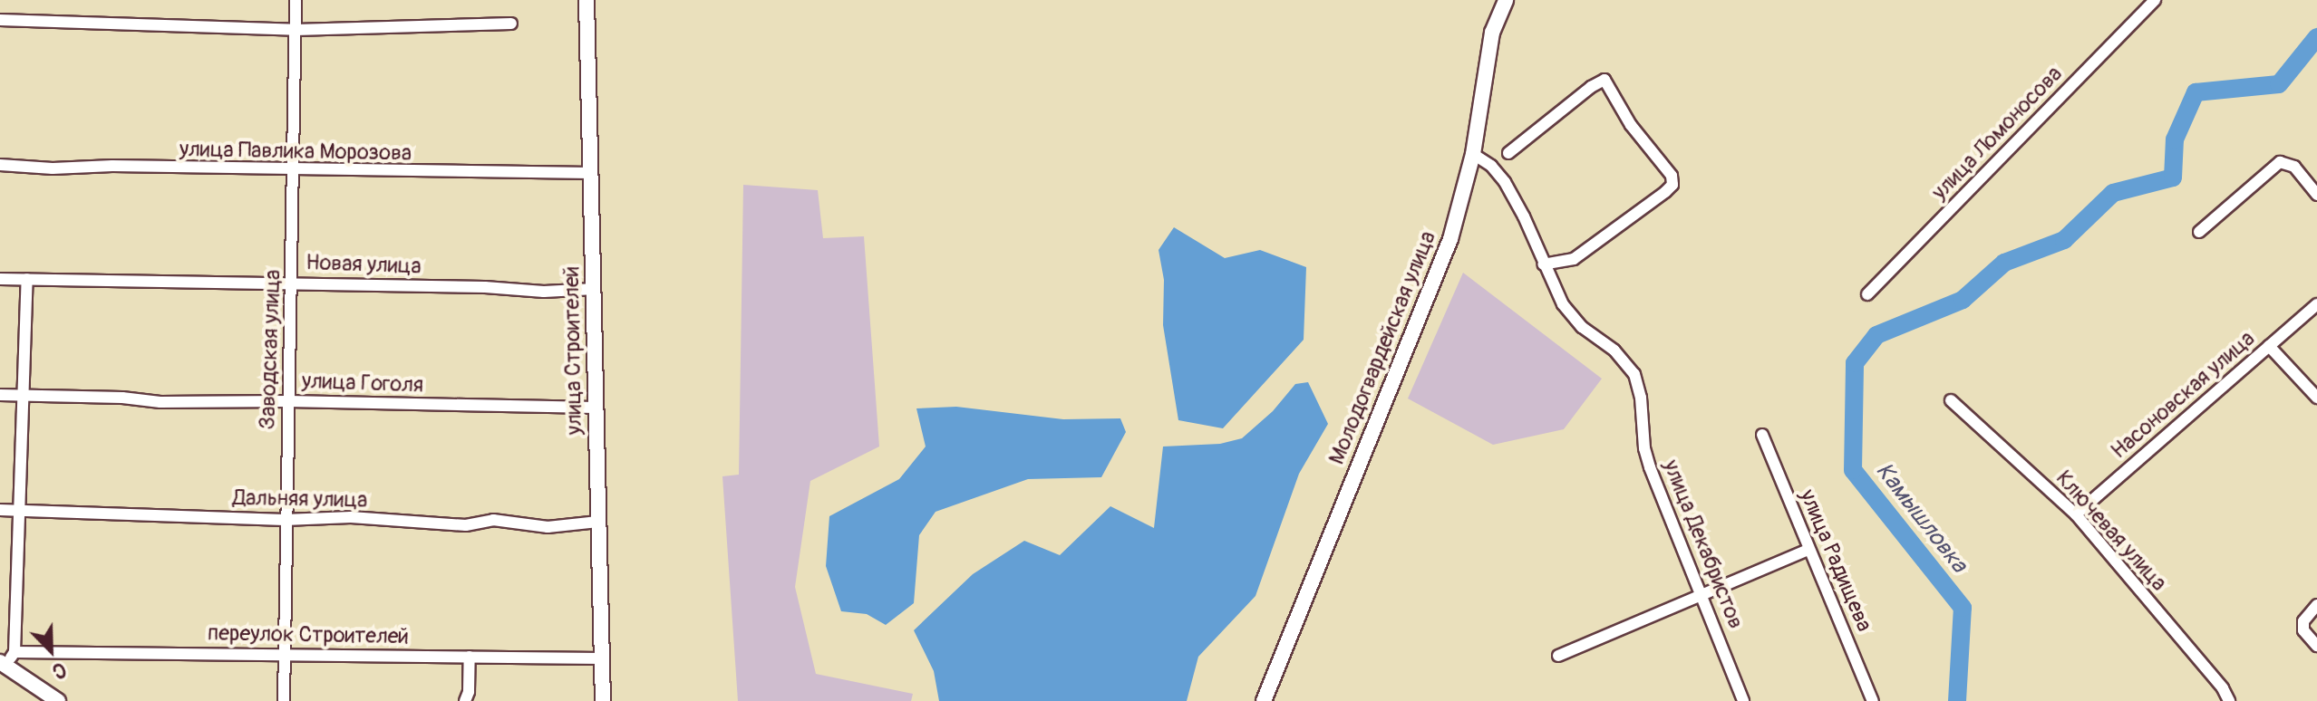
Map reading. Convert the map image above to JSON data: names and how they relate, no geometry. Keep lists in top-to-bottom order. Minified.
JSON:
{"streets":{"street":["улица Ломоносова","улица Павлика Морозова","Новая улица","Молодогвардейская улица","Заводская улица","улица Строителей","улица Гоголя","Насоновская улица","Дальняя улица","Ключевая улица","улица Декабристов","улица Радищева","переулок Строителей"]},"crossings":[["улица Павлика Морозова","Заводская улица"],["улица Павлика Морозова","улица Строителей"],["Новая улица","Заводская улица"],["Новая улица","улица Строителей"],["Молодогвардейская улица","улица Декабристов"],["Заводская улица","улица Гоголя"],["Заводская улица","Дальняя улица"],["Заводская улица","переулок Строителей"],["улица Строителей","улица Гоголя"],["улица Строителей","Дальняя улица"],["улица Строителей","переулок Строителей"],["Насоновская улица","Ключевая улица"]],"water":["Камышловка"],"north":"bottom right"}
